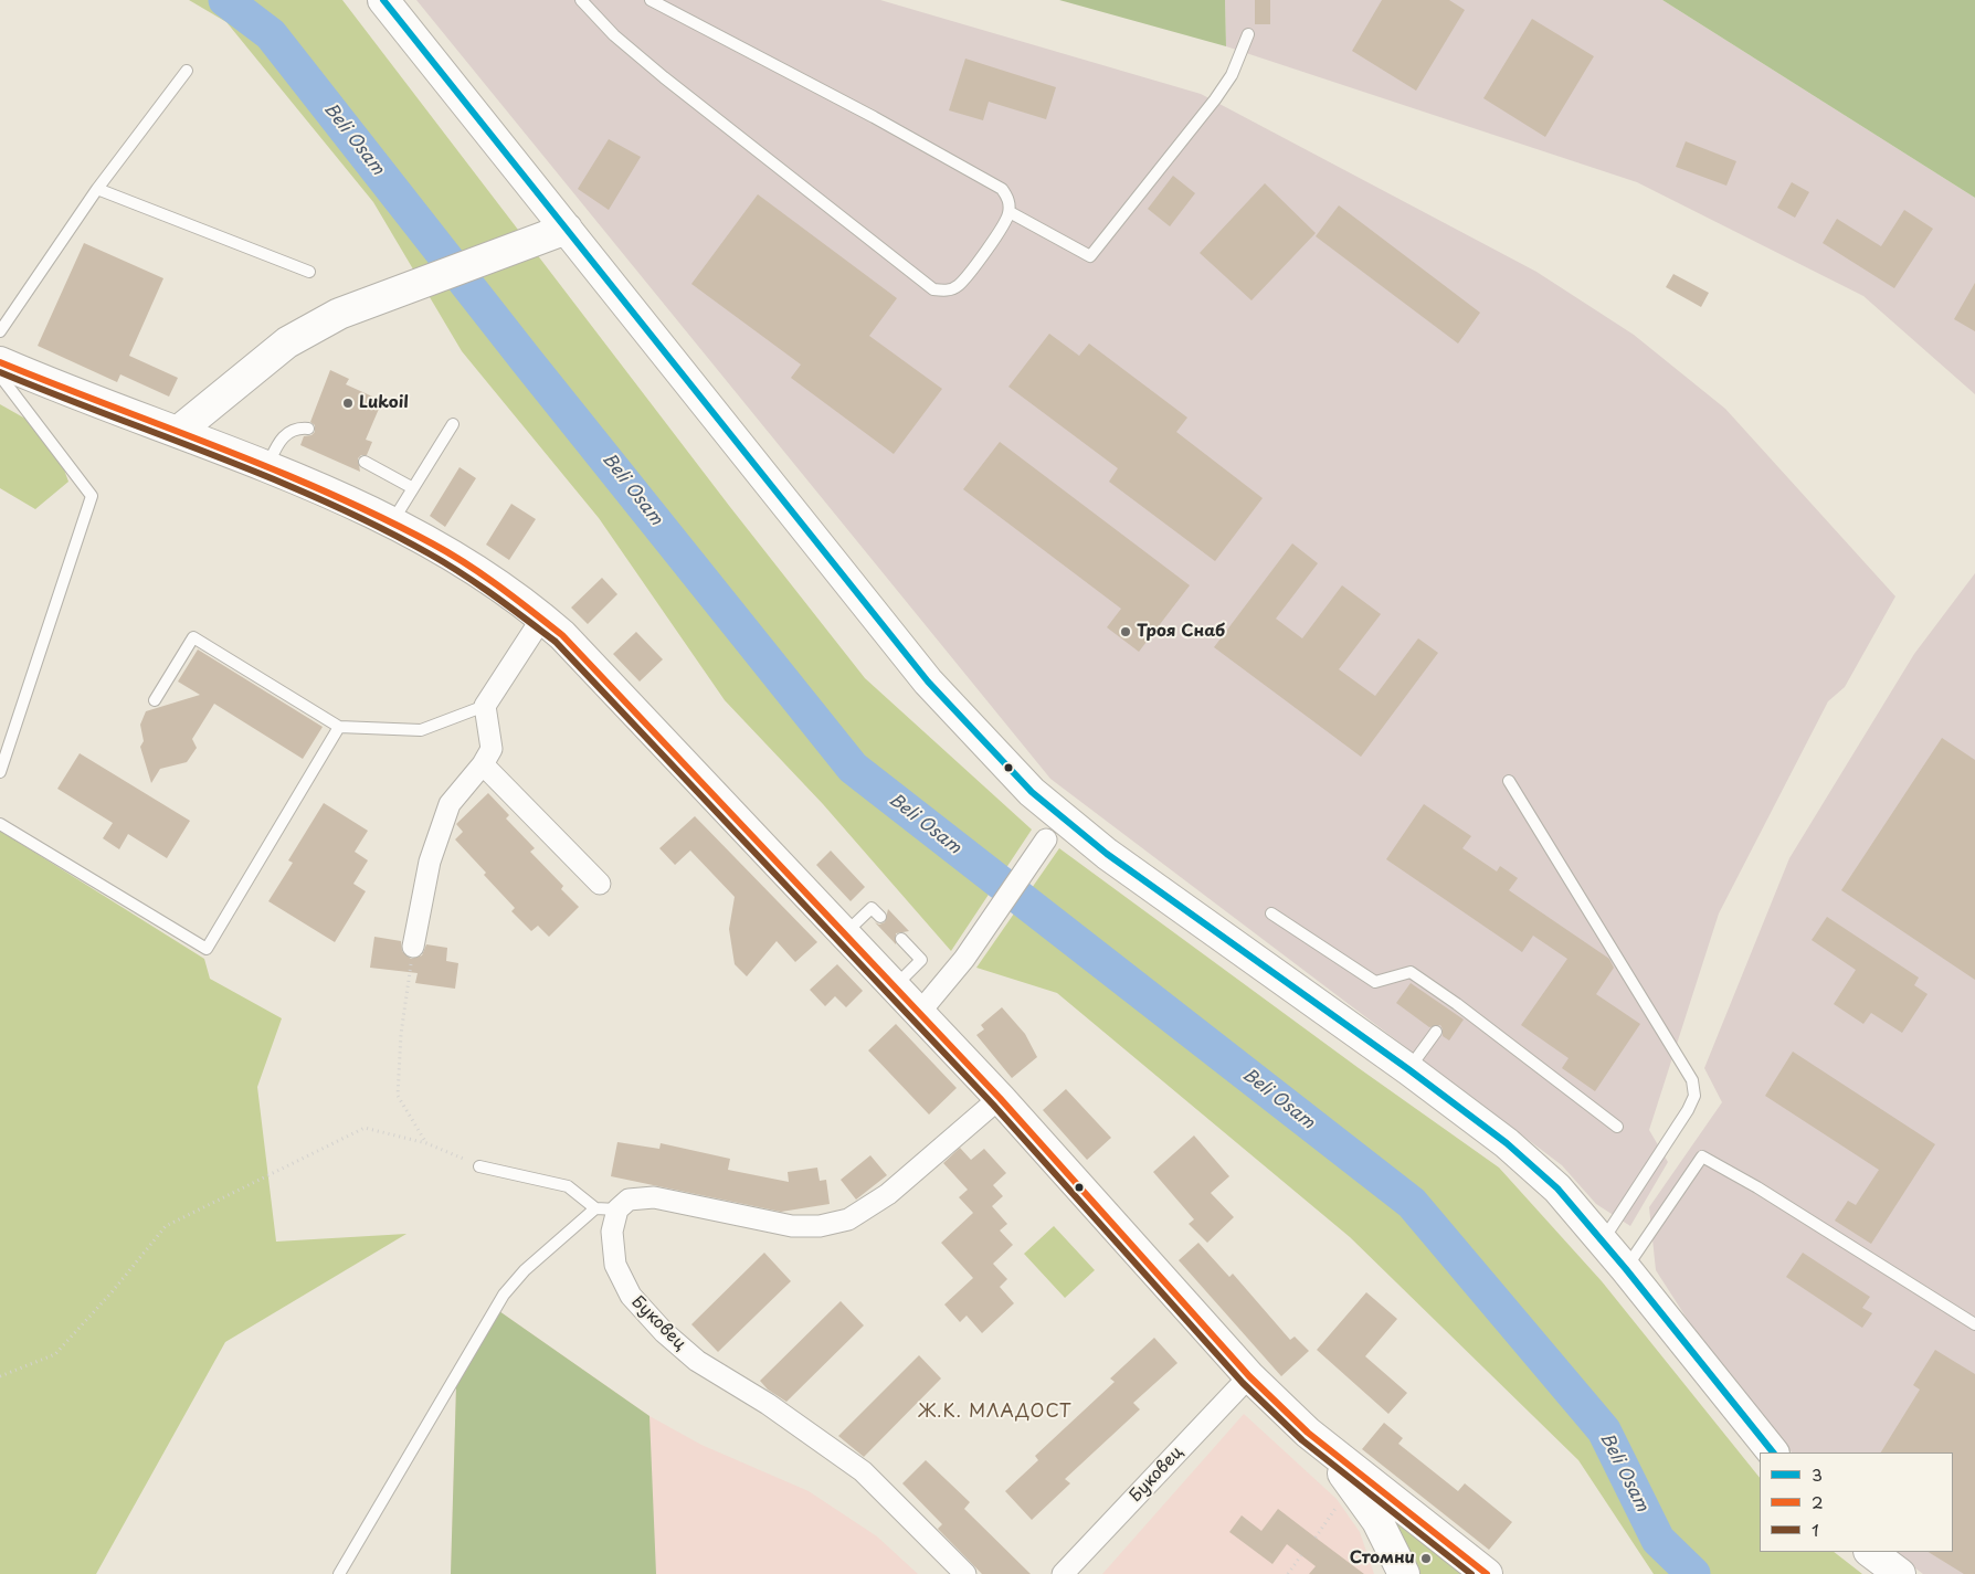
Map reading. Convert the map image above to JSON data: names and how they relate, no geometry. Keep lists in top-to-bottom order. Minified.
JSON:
{"streets":{"street":["Буковец"]},"districts":["Ж.К. МЛАДОСТ"],"water":["Beli Osam"],"places":["Lukoil","Троя Снаб","Стомни"],"lines":["transit line 3","transit line 2","transit line 1"],"legend":["3","2","1"]}
